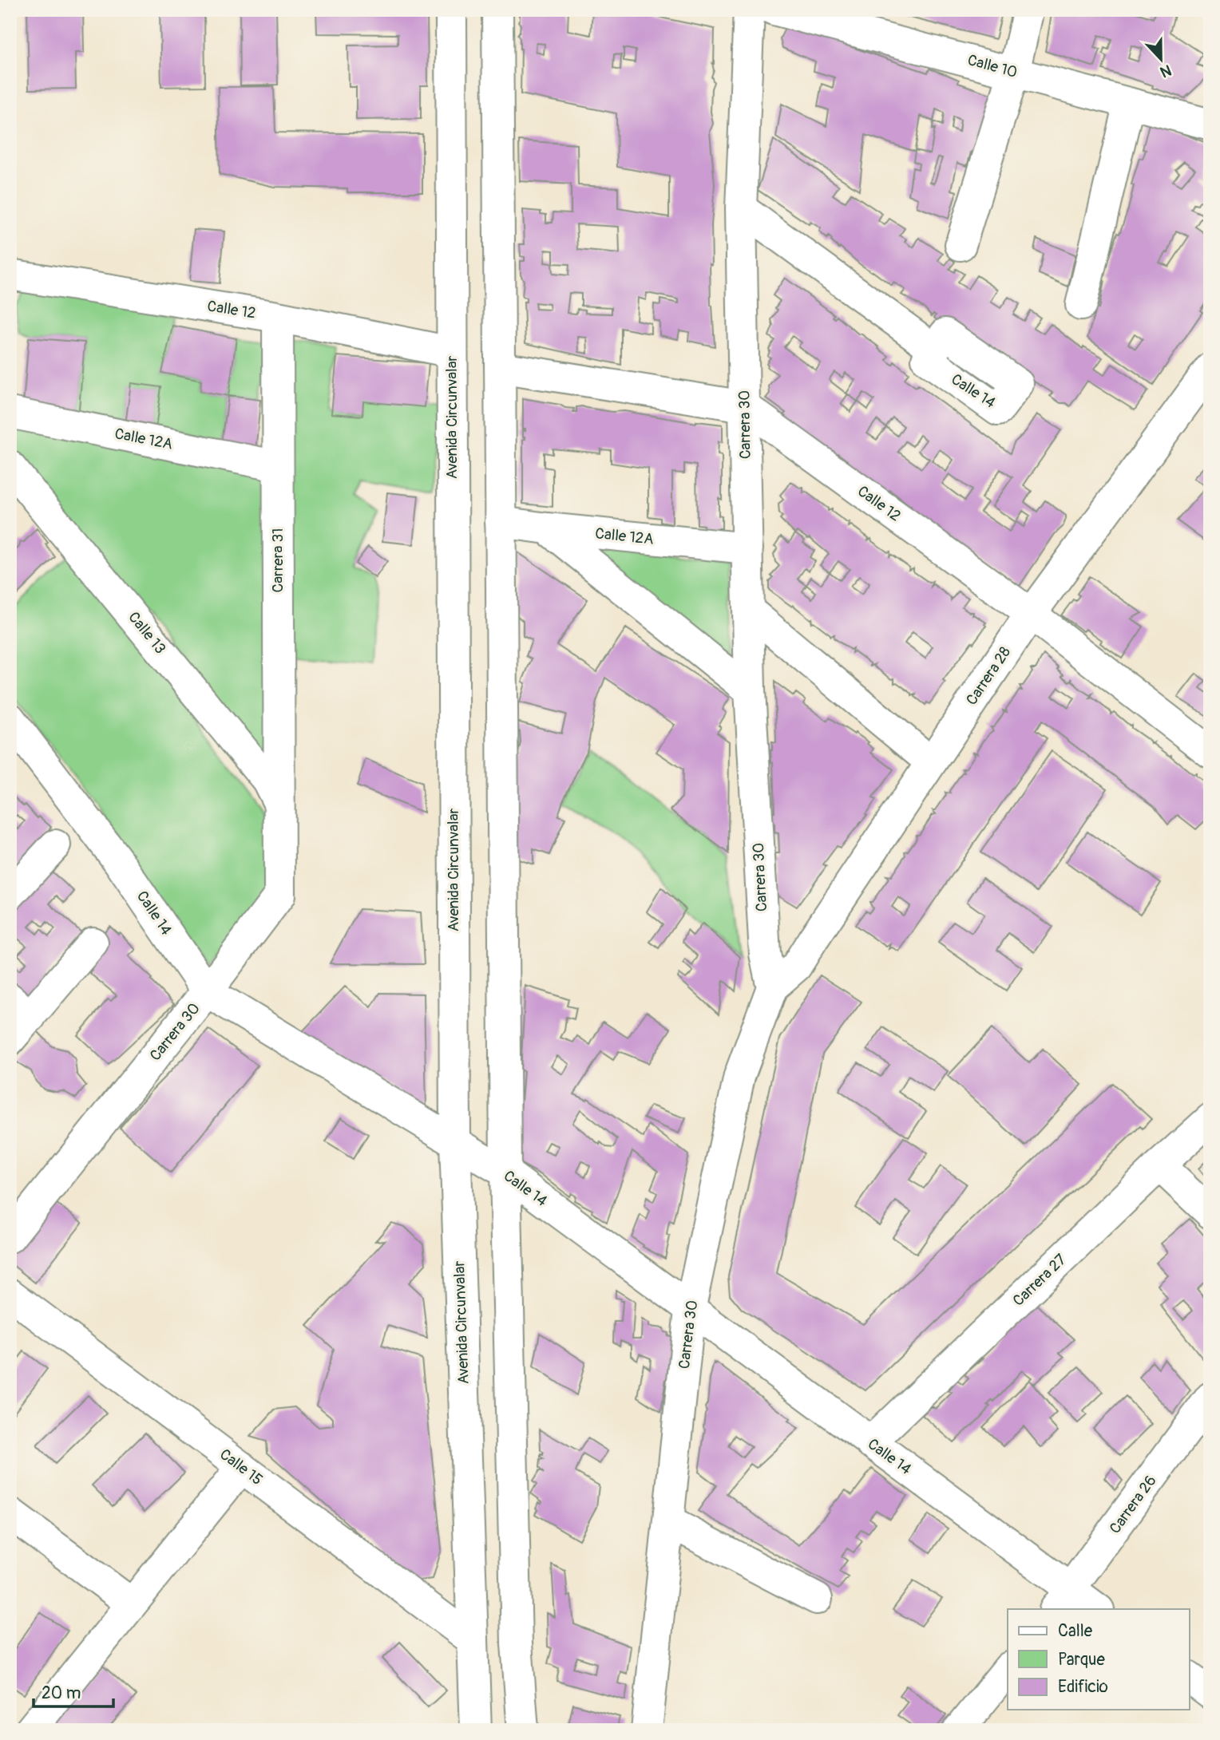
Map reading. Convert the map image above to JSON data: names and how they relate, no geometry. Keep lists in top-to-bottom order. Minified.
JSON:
{"streets":{"main road":["Calle 10","Calle 12","Calle 14","Avenida Circunvalar","Carrera 30","Calle 12A","Carrera 31","Calle 13","Carrera 28","Carrera 27","Calle 15","Carrera 26"]},"crossings":[["Calle 12","Avenida Circunvalar"],["Calle 12","Carrera 30"],["Calle 12","Carrera 31"],["Calle 12","Carrera 28"],["Calle 14","Avenida Circunvalar"],["Calle 14","Carrera 30"],["Calle 14","Carrera 27"],["Calle 14","Carrera 26"],["Avenida Circunvalar","Calle 15"],["Carrera 30","Calle 12A"],["Carrera 30","Carrera 31"],["Carrera 30","Calle 13"],["Carrera 30","Carrera 28"],["Calle 12A","Carrera 31"],["Carrera 31","Calle 13"]],"legend":["Calle","Parque","Edificio"],"scale_bar":"20 m","north":"bottom"}
